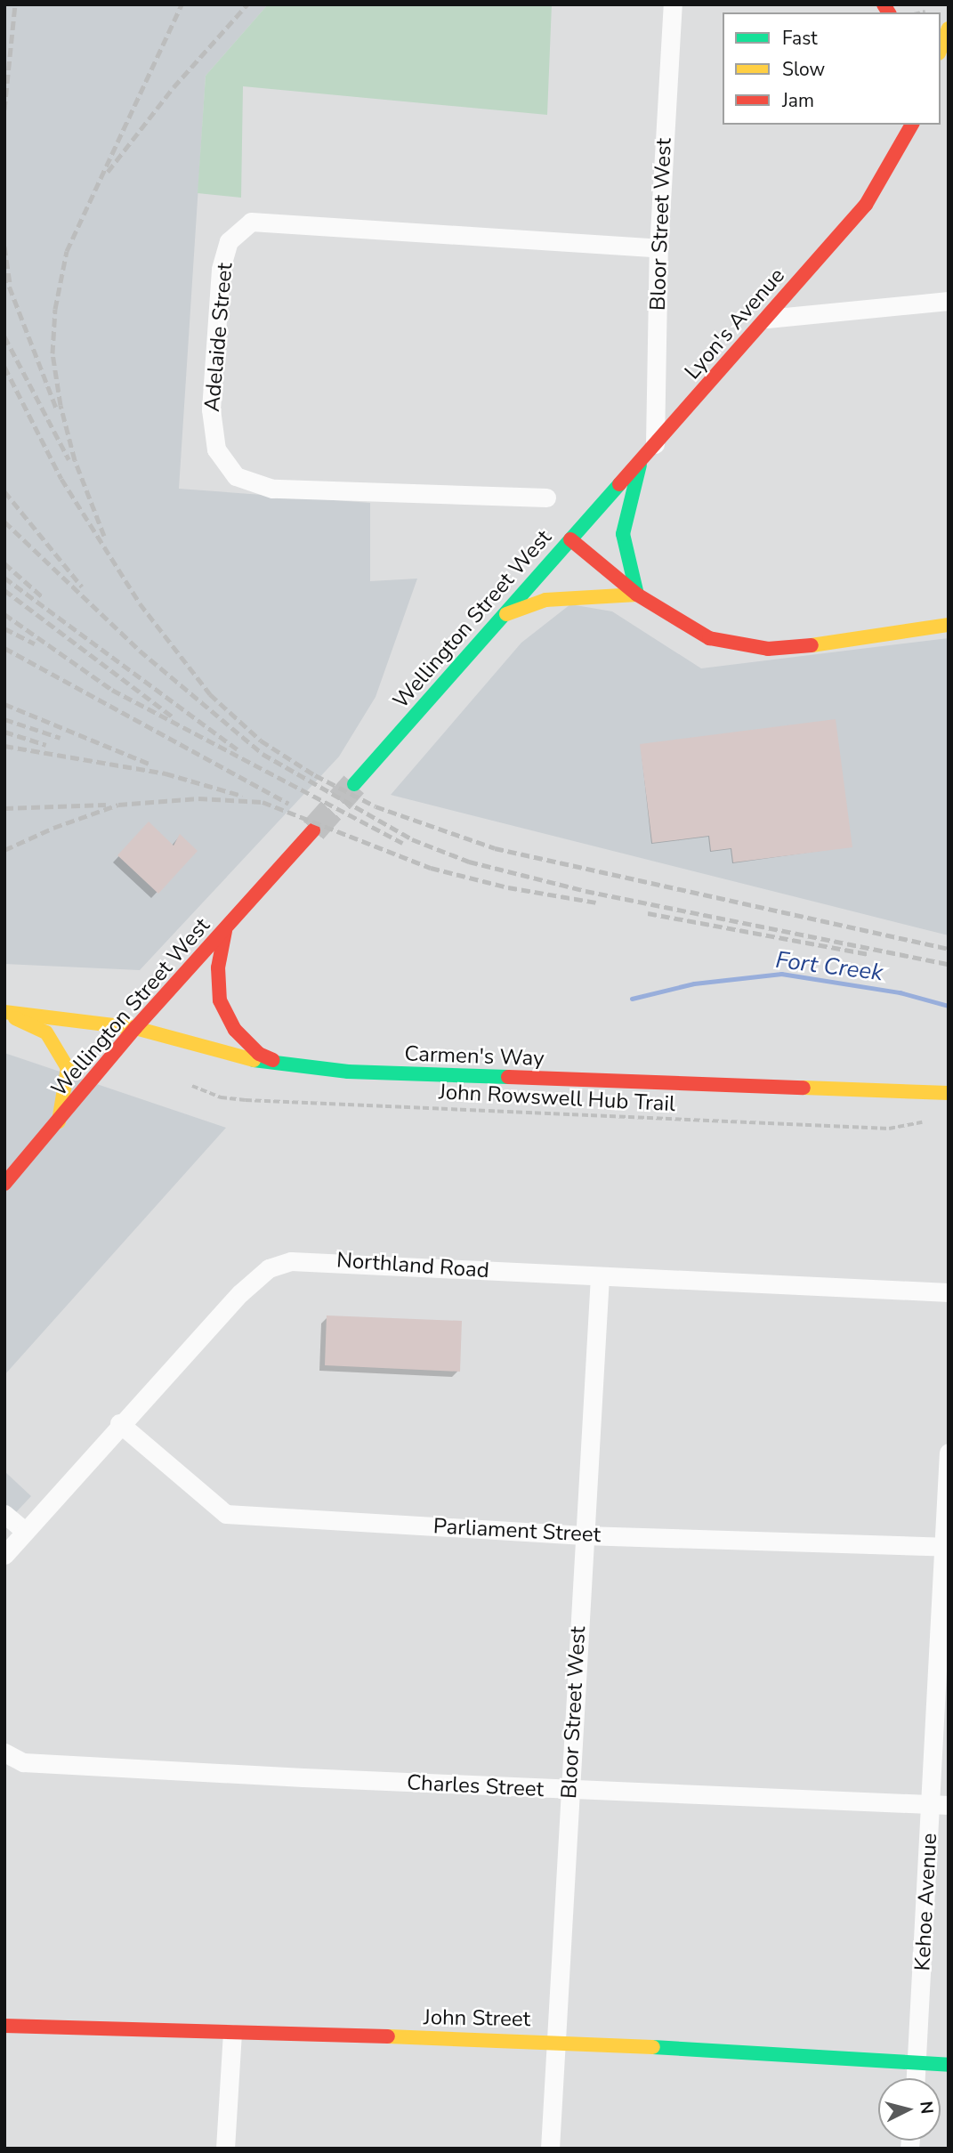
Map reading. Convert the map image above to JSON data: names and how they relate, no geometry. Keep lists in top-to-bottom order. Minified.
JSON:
{"streets":{"main road":["Lyon's Avenue","Wellington Street West","Carmen's Way","John Street"],"street":["Bloor Street West","Adelaide Street","Northland Road","Parliament Street","Charles Street","Kehoe Avenue"],"path":["John Rowswell Hub Trail"]},"crossings":[["Bloor Street West","Lyon's Avenue"],["Bloor Street West","Adelaide Street"],["Bloor Street West","Northland Road"],["Bloor Street West","Parliament Street"],["Bloor Street West","Charles Street"],["Bloor Street West","John Street"],["Lyon's Avenue","Wellington Street West"],["Wellington Street West","Carmen's Way"],["Northland Road","Parliament Street"],["Parliament Street","Kehoe Avenue"],["Charles Street","Kehoe Avenue"],["Kehoe Avenue","John Street"]],"water":["Fort Creek"],"legend":["Fast","Slow","Jam"],"north":"right"}
